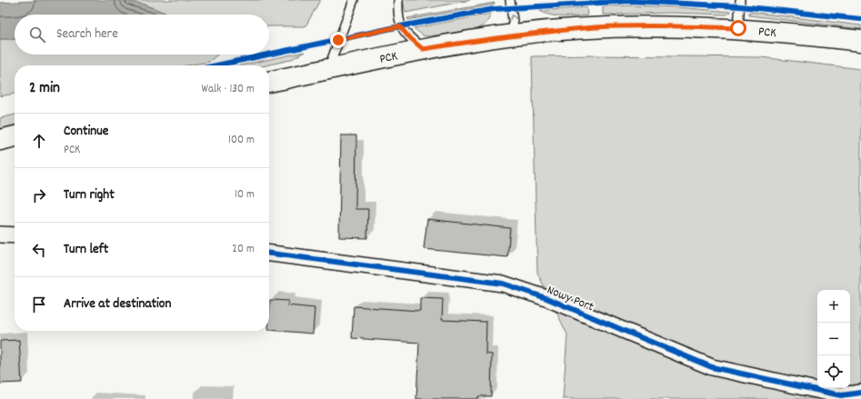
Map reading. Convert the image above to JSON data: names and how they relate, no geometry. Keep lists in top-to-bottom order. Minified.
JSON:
{"streets":{"street":["PCK","Nowy Port"]},"page":{"search":"Search here","heading":["2 min","Walk · 130 m"],"list":[["Continue","PCK","100 m"],["Turn right","10 m"],["Turn left","20 m"],"Arrive at destination"],"map_buttons":["+","−"]}}
